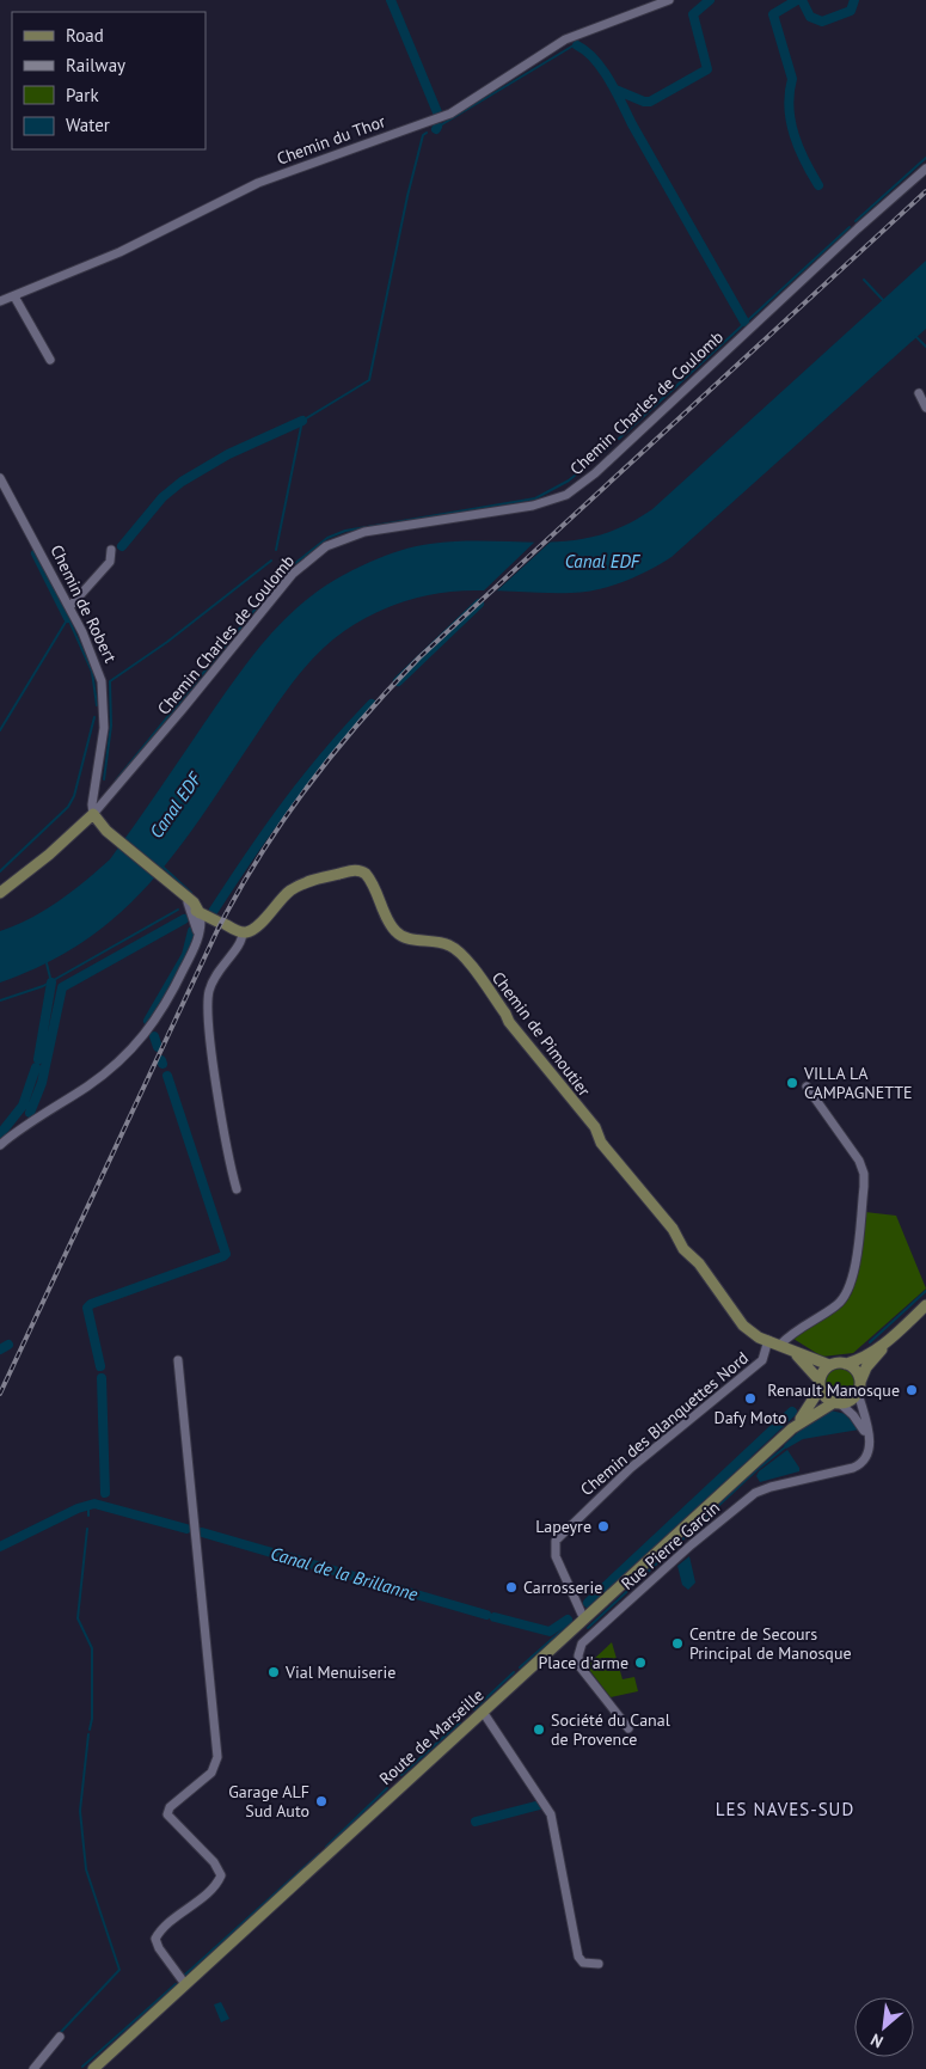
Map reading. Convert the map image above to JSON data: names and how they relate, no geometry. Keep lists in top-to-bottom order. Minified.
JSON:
{"streets":{"main road":["Chemin de Pimoutier","Route de Marseille"],"street":["Chemin du Thor","Chemin Charles de Coulomb","Chemin de Robert","Chemin des Blanquettes Nord","Rue Pierre Garcin"]},"crossings":[["Chemin Charles de Coulomb","Chemin de Robert"],["Chemin de Pimoutier","Chemin des Blanquettes Nord"],["Chemin de Pimoutier","Route de Marseille"],["Chemin des Blanquettes Nord","Route de Marseille"]],"districts":["LES NAVES-SUD"],"water":["Canal EDF","Canal de la Brillanne"],"places":["VILLA LA CAMPAGNETTE","Renault Manosque","Dafy Moto","Lapeyre","Carrosserie","Centre de Secours Principal de Manosque","Place d'arme","Vial Menuiserie","Société du Canal de Provence","Garage ALF Sud Auto"],"legend":["Road","Railway","Park","Water"],"north":"bottom left"}
